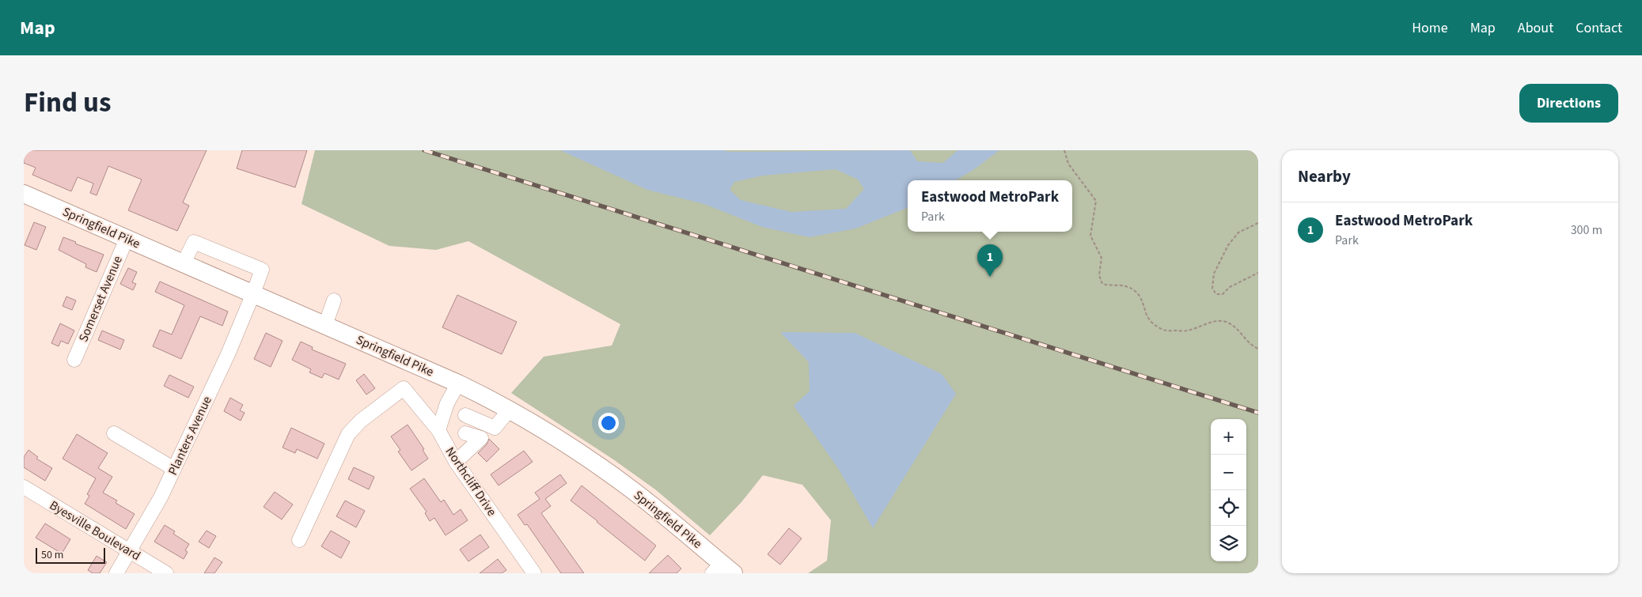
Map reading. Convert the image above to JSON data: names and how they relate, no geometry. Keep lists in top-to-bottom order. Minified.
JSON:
{"streets":{"main road":["Springfield Pike"],"street":["Somerset Avenue","Planters Avenue","Northcliff Drive","Byesville Boulevard"]},"crossings":[["Springfield Pike","Somerset Avenue"],["Springfield Pike","Planters Avenue"],["Planters Avenue","Byesville Boulevard"]],"scale_bar":"50 m","page":{"header":"Map","nav":["Home","Map","About","Contact"],"title":"Find us","buttons":"Directions","heading":"Nearby","popup":["Eastwood MetroPark","Park"],"list":[{"mark":"1","name":"Eastwood MetroPark","note":"Park","value":"300 m"}],"pins":"1","map_buttons":["+","−"],"scale":"50 m"}}
